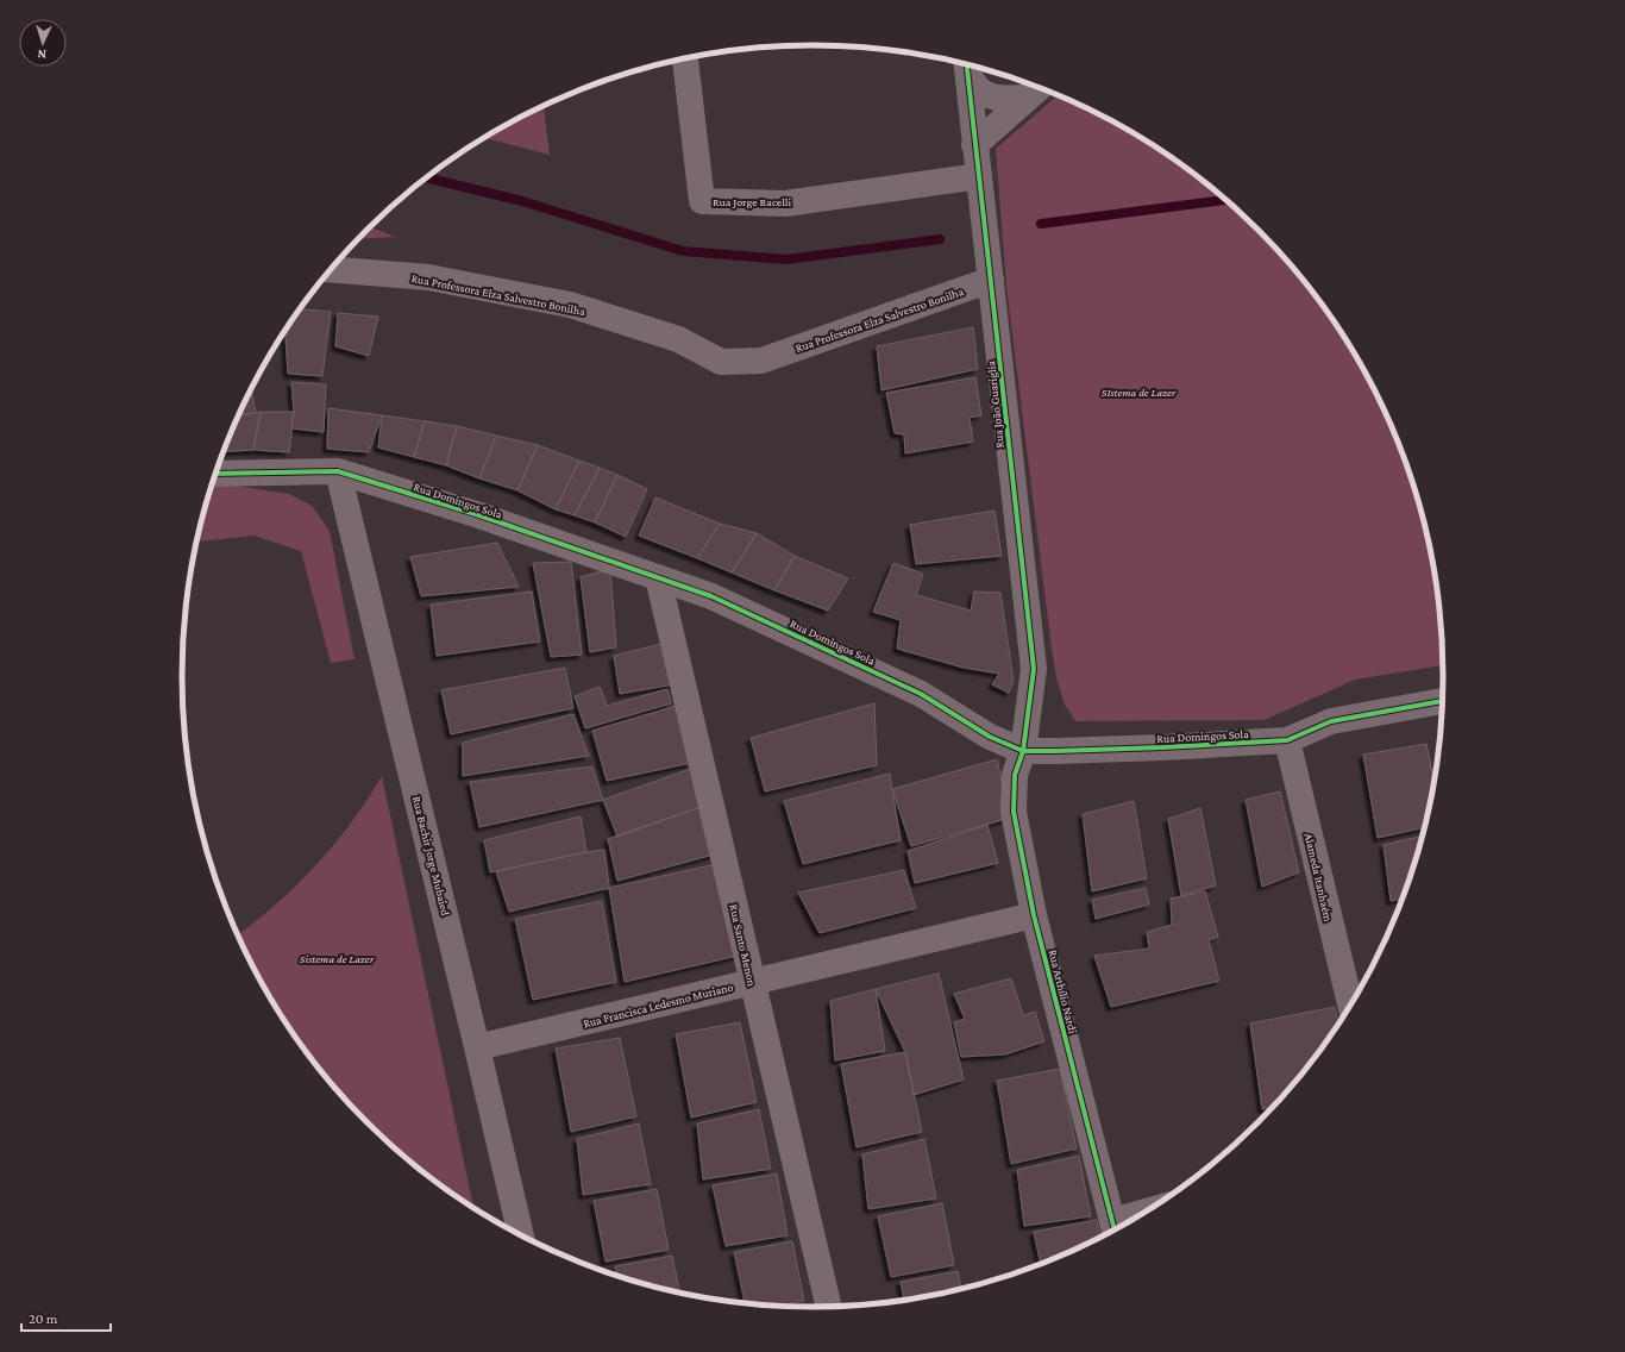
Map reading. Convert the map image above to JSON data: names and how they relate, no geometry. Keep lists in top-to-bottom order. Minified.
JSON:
{"streets":{"street":["Rua Jorge Bacelli","Rua Professora Elza Salvestro Bonilha","Rua João Guariglia","Rua Domingos Sola","Rua Bachir Jorge Mubaied","Alameda Itanhaém","Rua Santo Menon","Rua Arthílio Nardi","Rua Francisca Ledesmo Muriano"]},"crossings":[["Rua Jorge Bacelli","Rua João Guariglia"],["Rua Professora Elza Salvestro Bonilha","Rua João Guariglia"],["Rua João Guariglia","Rua Domingos Sola"],["Rua João Guariglia","Rua Arthílio Nardi"],["Rua Domingos Sola","Rua Bachir Jorge Mubaied"],["Rua Domingos Sola","Alameda Itanhaém"],["Rua Domingos Sola","Rua Santo Menon"],["Rua Domingos Sola","Rua Arthílio Nardi"],["Rua Bachir Jorge Mubaied","Rua Francisca Ledesmo Muriano"],["Rua Santo Menon","Rua Francisca Ledesmo Muriano"],["Rua Arthílio Nardi","Rua Francisca Ledesmo Muriano"]],"parks":["SIstema de Lazer","Sistema de Lazer"],"scale_bar":"20 m","north":"bottom"}
